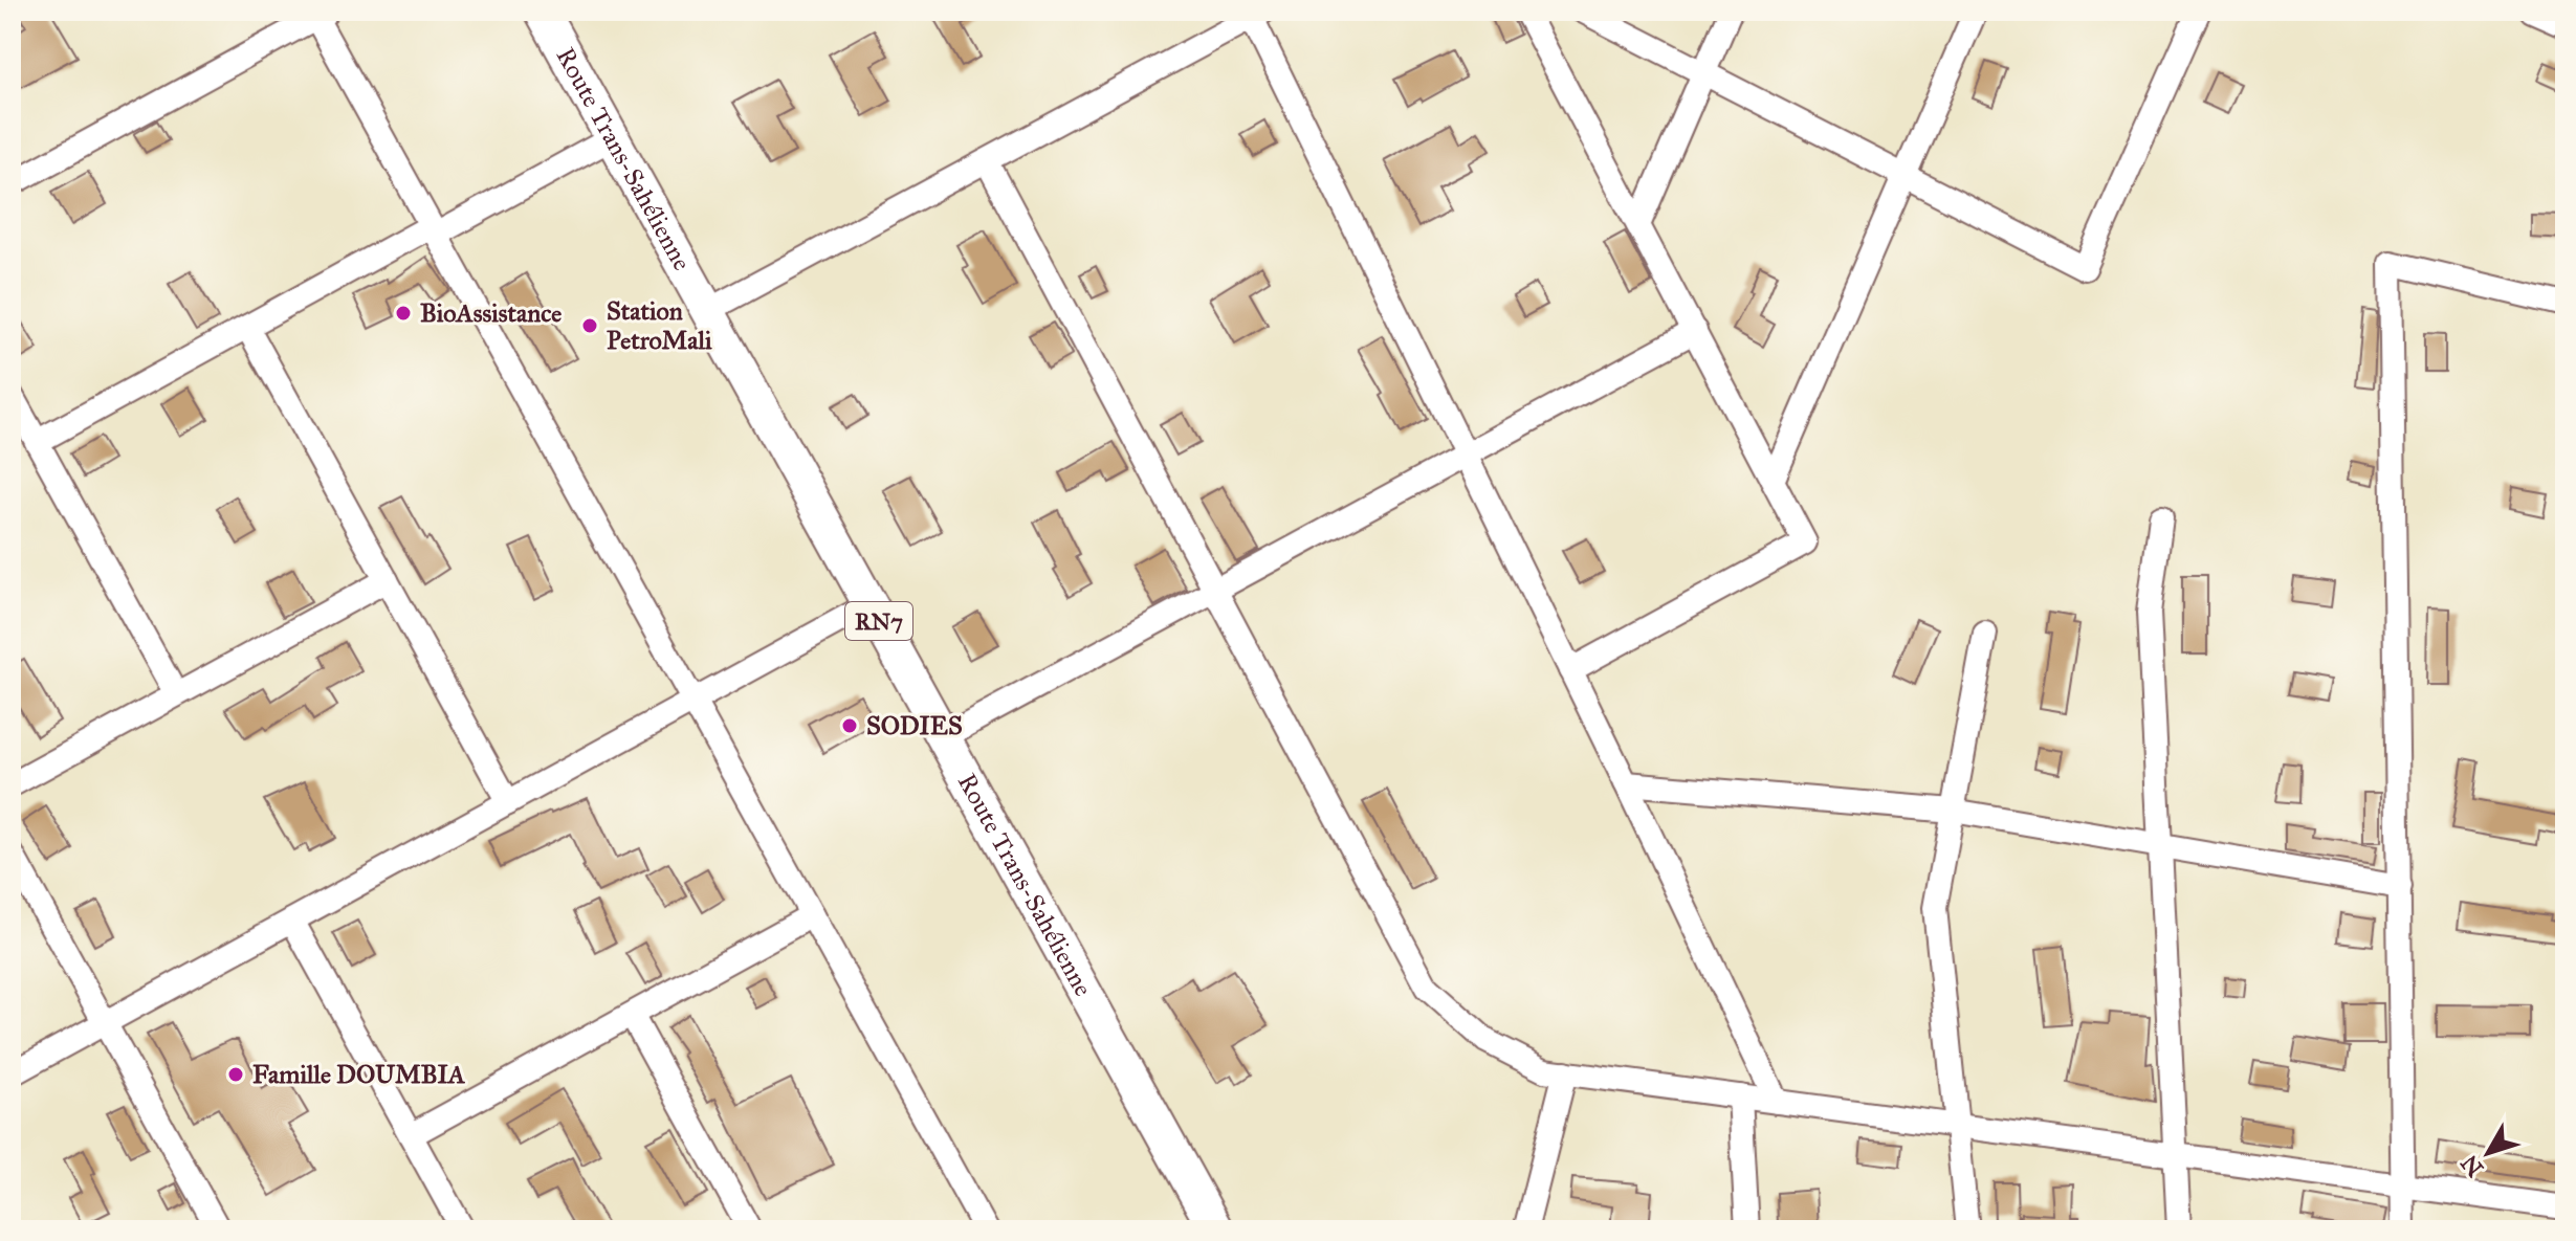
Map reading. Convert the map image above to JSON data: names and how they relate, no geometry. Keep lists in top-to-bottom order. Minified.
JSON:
{"streets":{"highway":["Route Trans-Sahélienne","RN7"]},"places":["BioAssistance","Station PetroMali","SODIES","Famille DOUMBIA"],"north":"bottom left"}
